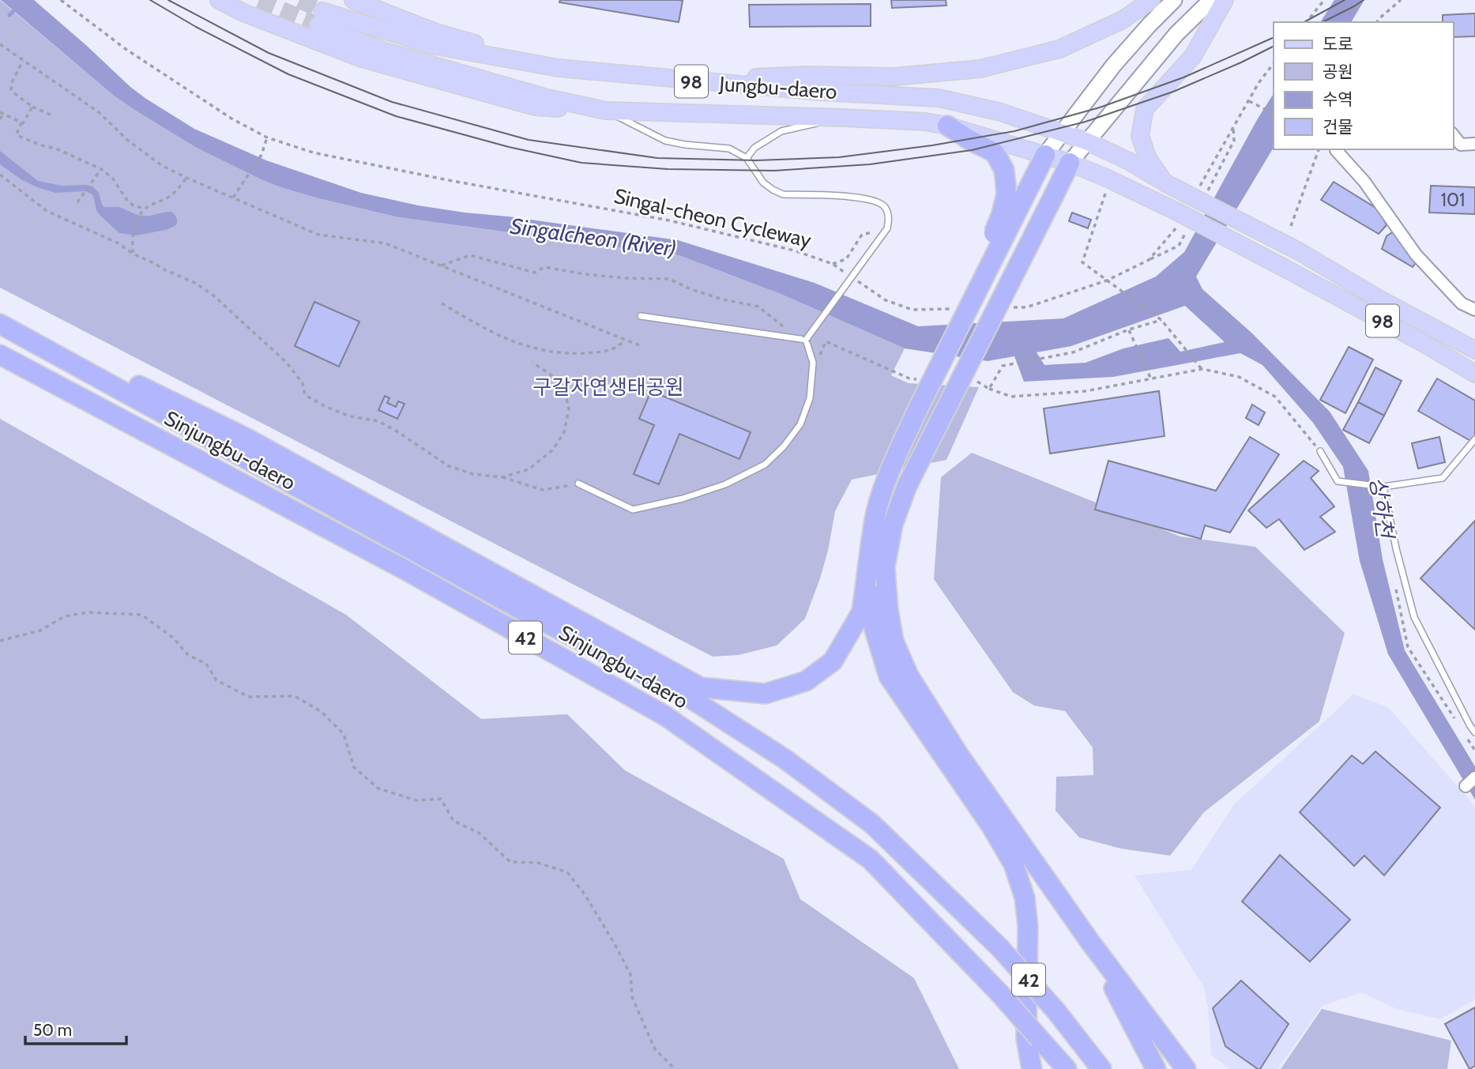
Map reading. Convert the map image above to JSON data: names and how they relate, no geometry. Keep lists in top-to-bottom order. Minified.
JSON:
{"streets":{"highway":["Sinjungbu-daero","42"],"main road":["98","Jungbu-daero"],"path":["Singal-cheon Cycleway"]},"crossings":[["98","Jungbu-daero"]],"water":["Singalcheon (River)","상하천"],"parks":["구갈자연생태공원"],"house_numbers":["101"],"legend":["도로","공원","수역","건물"],"scale_bar":"50 m"}
